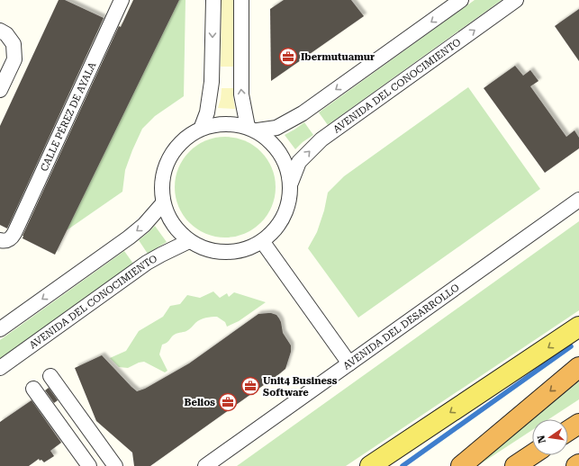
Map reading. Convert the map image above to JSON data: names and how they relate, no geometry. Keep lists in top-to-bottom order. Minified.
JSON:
{"streets":{"street":["AVENIDA DEL CONOCIMIENTO","CALLE PÉREZ DE AYALA","AVENIDA DEL DESARROLLO"]},"places":{"office":["Ibermutuamur","Unit4 Business Software","Belios"]},"north":"left"}
